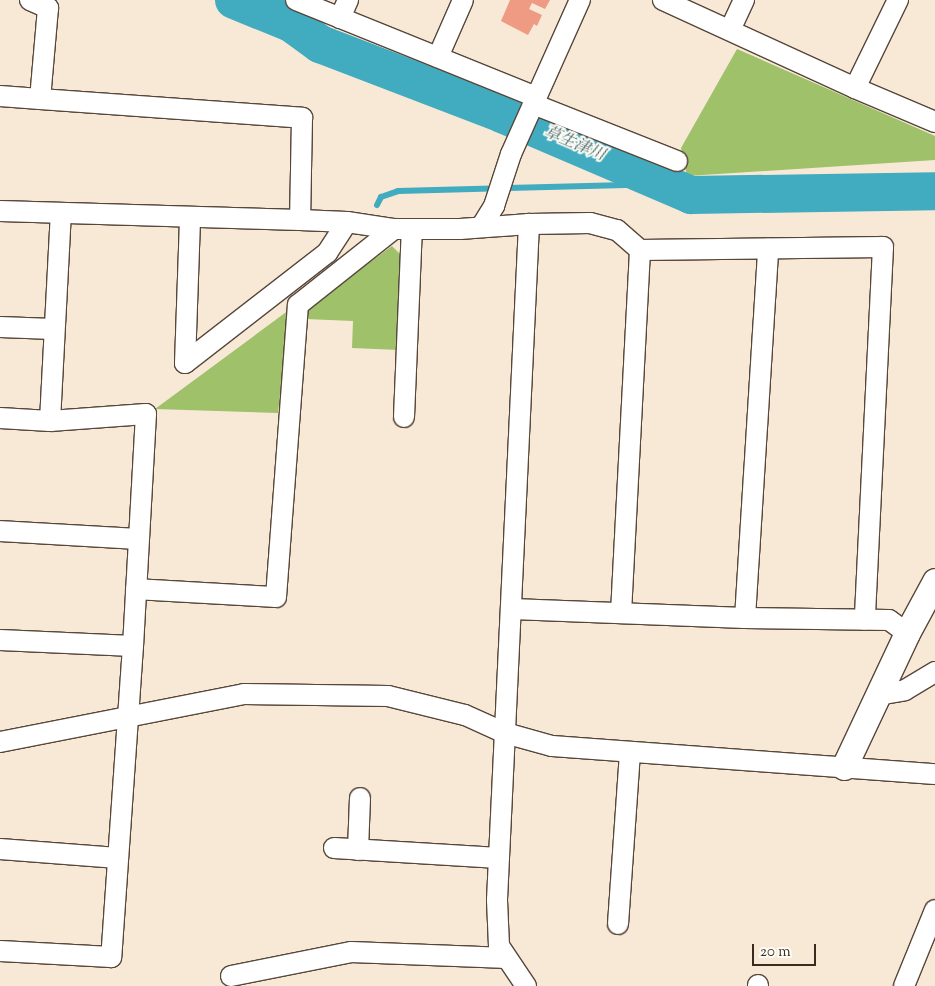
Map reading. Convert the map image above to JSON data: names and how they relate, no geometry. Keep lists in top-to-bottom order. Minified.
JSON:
{"water":["草生津川"],"scale_bar":"20 m"}
